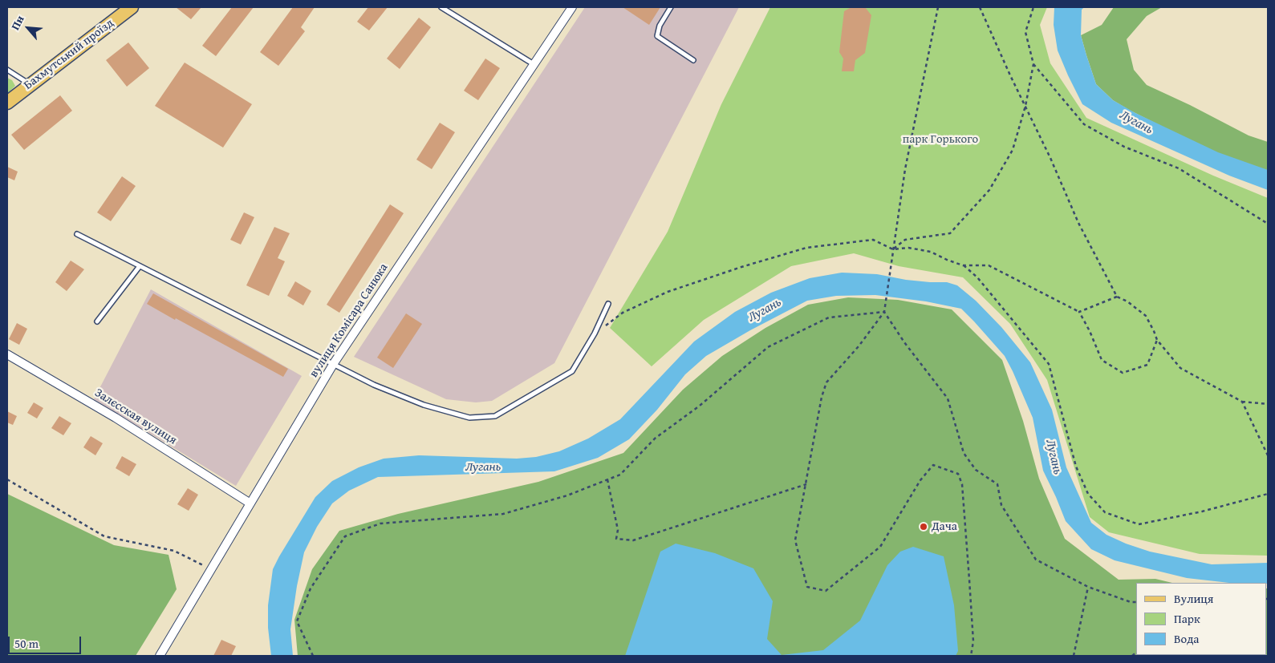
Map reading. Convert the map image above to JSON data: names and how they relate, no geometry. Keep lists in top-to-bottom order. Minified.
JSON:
{"streets":{"main road":["Бахмутський проїзд"],"street":["вулиця Комісара Санюка","Залєсская вулиця"]},"crossings":[["вулиця Комісара Санюка","Залєсская вулиця"]],"water":["Лугань"],"parks":["парк Горького"],"places":["Дача"],"legend":["Вулиця","Парк","Вода"],"scale_bar":"50 m","north":"top left"}
